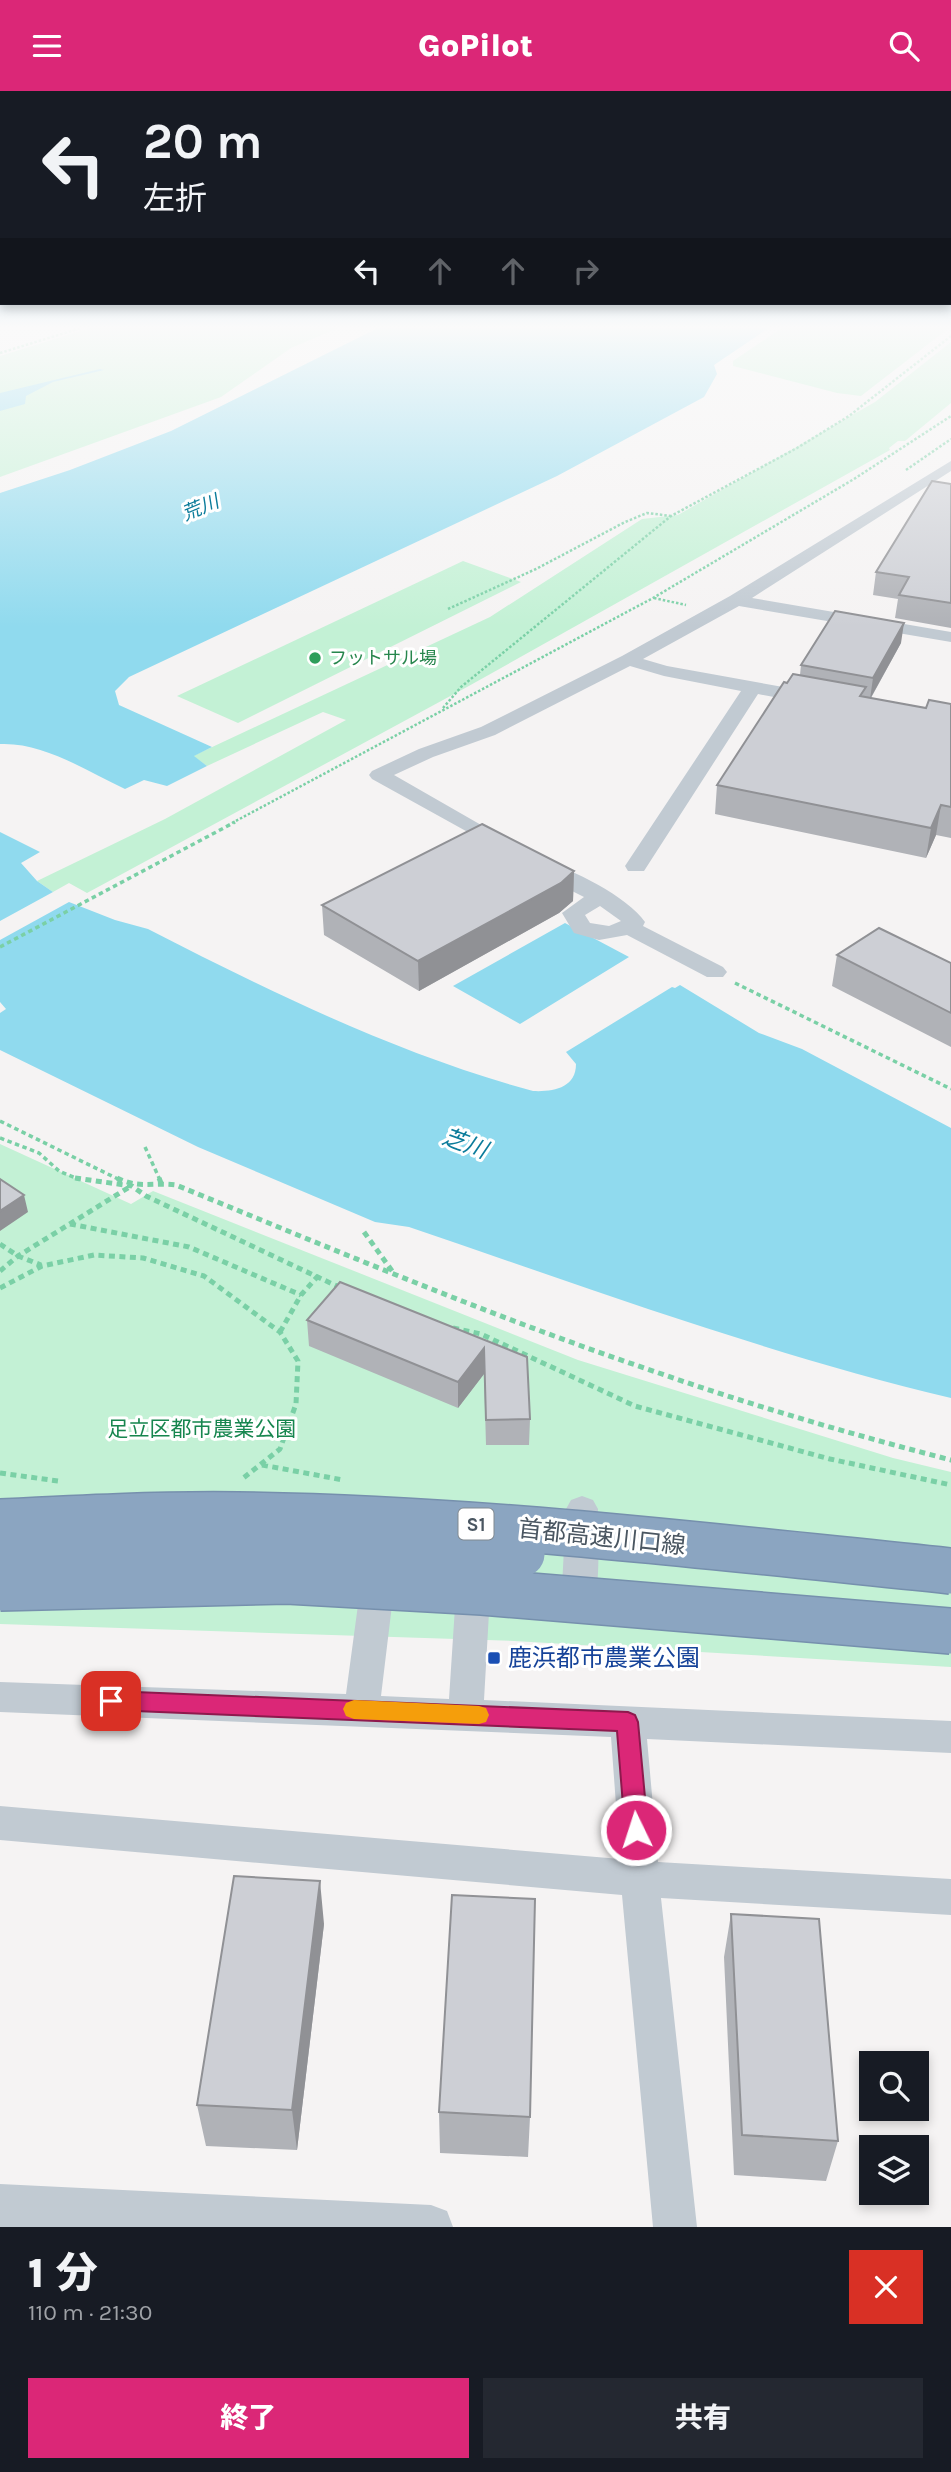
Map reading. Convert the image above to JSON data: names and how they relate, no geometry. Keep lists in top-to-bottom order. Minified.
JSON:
{"streets":{"highway":["S1","首都高速川口線"]},"water":["荒川","芝川"],"parks":["足立区都市農業公園"],"places":{"other":["フットサル場"],"transit":["鹿浜都市農業公園"]},"page":{"header":"GoPilot","turn":["20 m","左折"],"heading":["1 分","110 m · 21:30"],"buttons":["終了","共有"]}}
